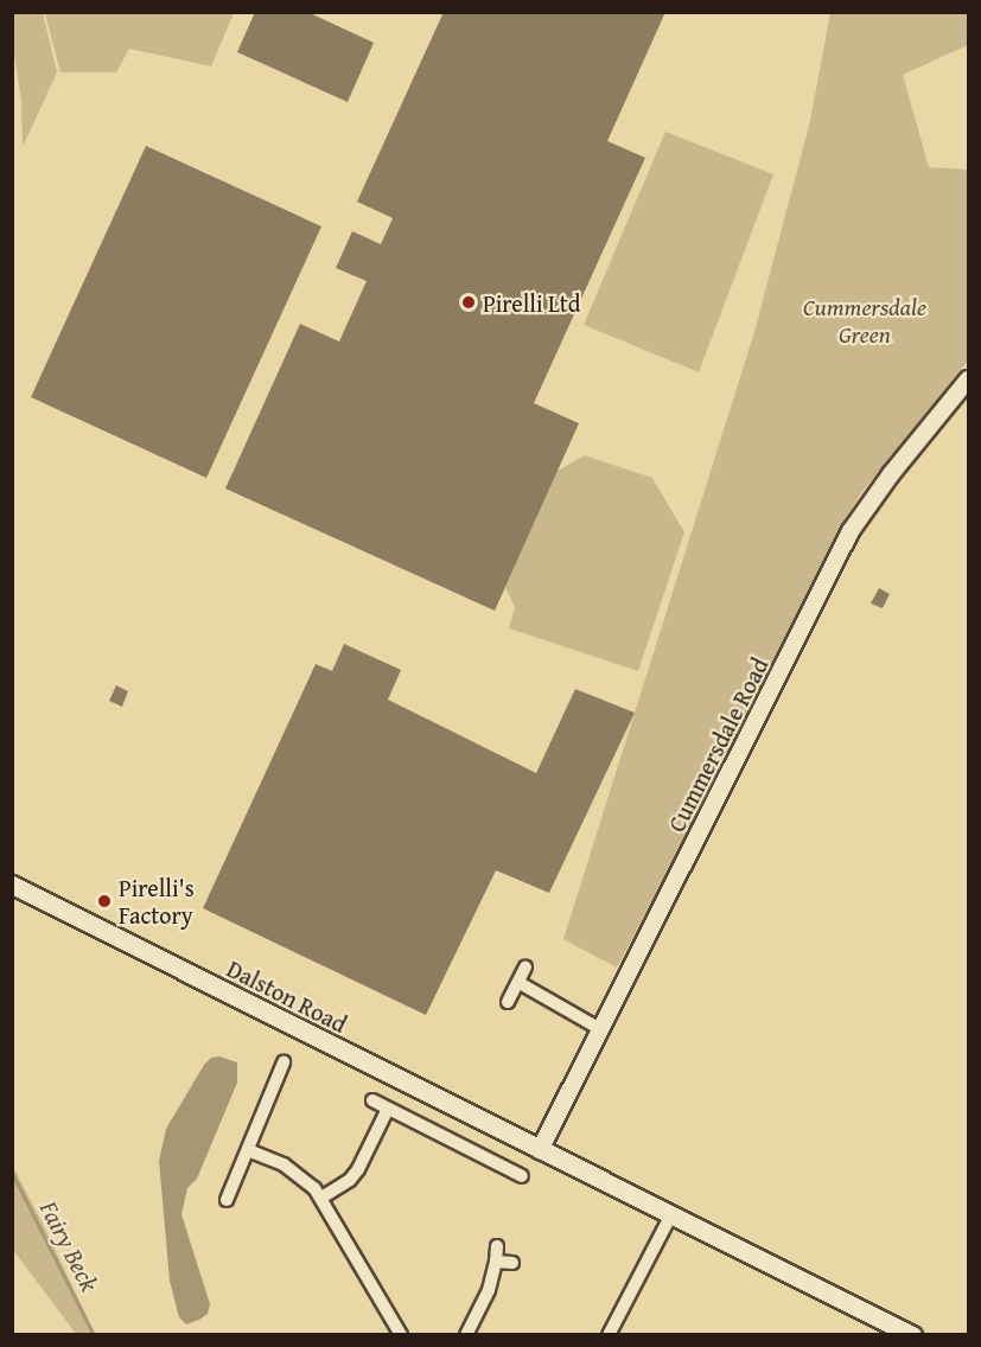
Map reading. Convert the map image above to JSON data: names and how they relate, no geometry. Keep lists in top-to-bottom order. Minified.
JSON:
{"streets":{"main road":["Dalston Road"],"street":["Cummersdale Road"]},"crossings":[["Cummersdale Road","Dalston Road"]],"water":["Fairy Beck"],"parks":["Cummersdale Green"],"places":["Pirelli Ltd","Pirelli's Factory"]}
